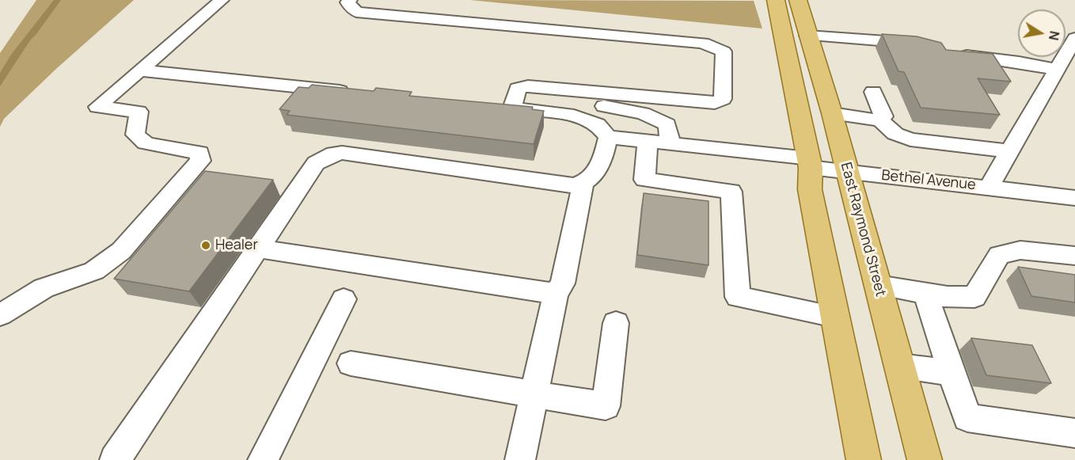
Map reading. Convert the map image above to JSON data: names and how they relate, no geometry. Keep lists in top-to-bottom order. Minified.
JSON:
{"streets":{"main road":["East Raymond Street"],"street":["Bethel Avenue"]},"crossings":[["Bethel Avenue","East Raymond Street"]],"places":["Healer"],"north":"right"}
